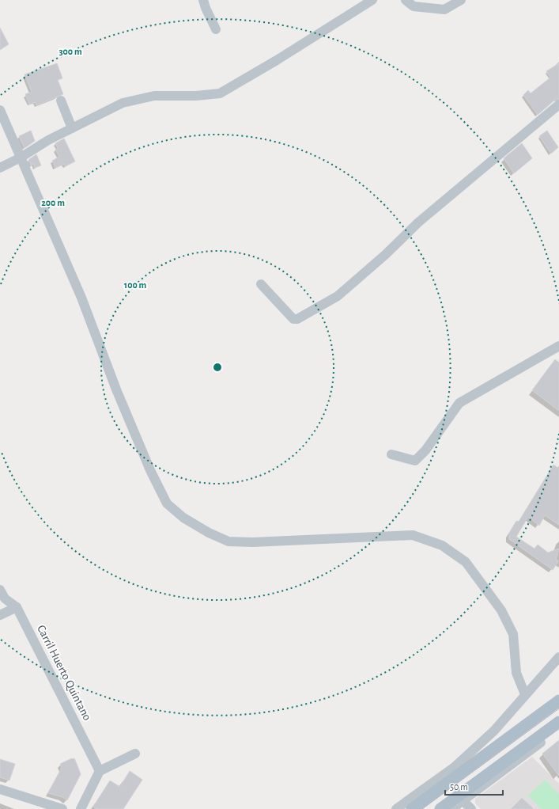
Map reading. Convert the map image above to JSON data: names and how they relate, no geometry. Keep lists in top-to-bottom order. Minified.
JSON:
{"streets":{"street":["Carril Huerto Quintano"]},"scale_bar":"50 m","rings":["300 m","200 m","100 m"]}
